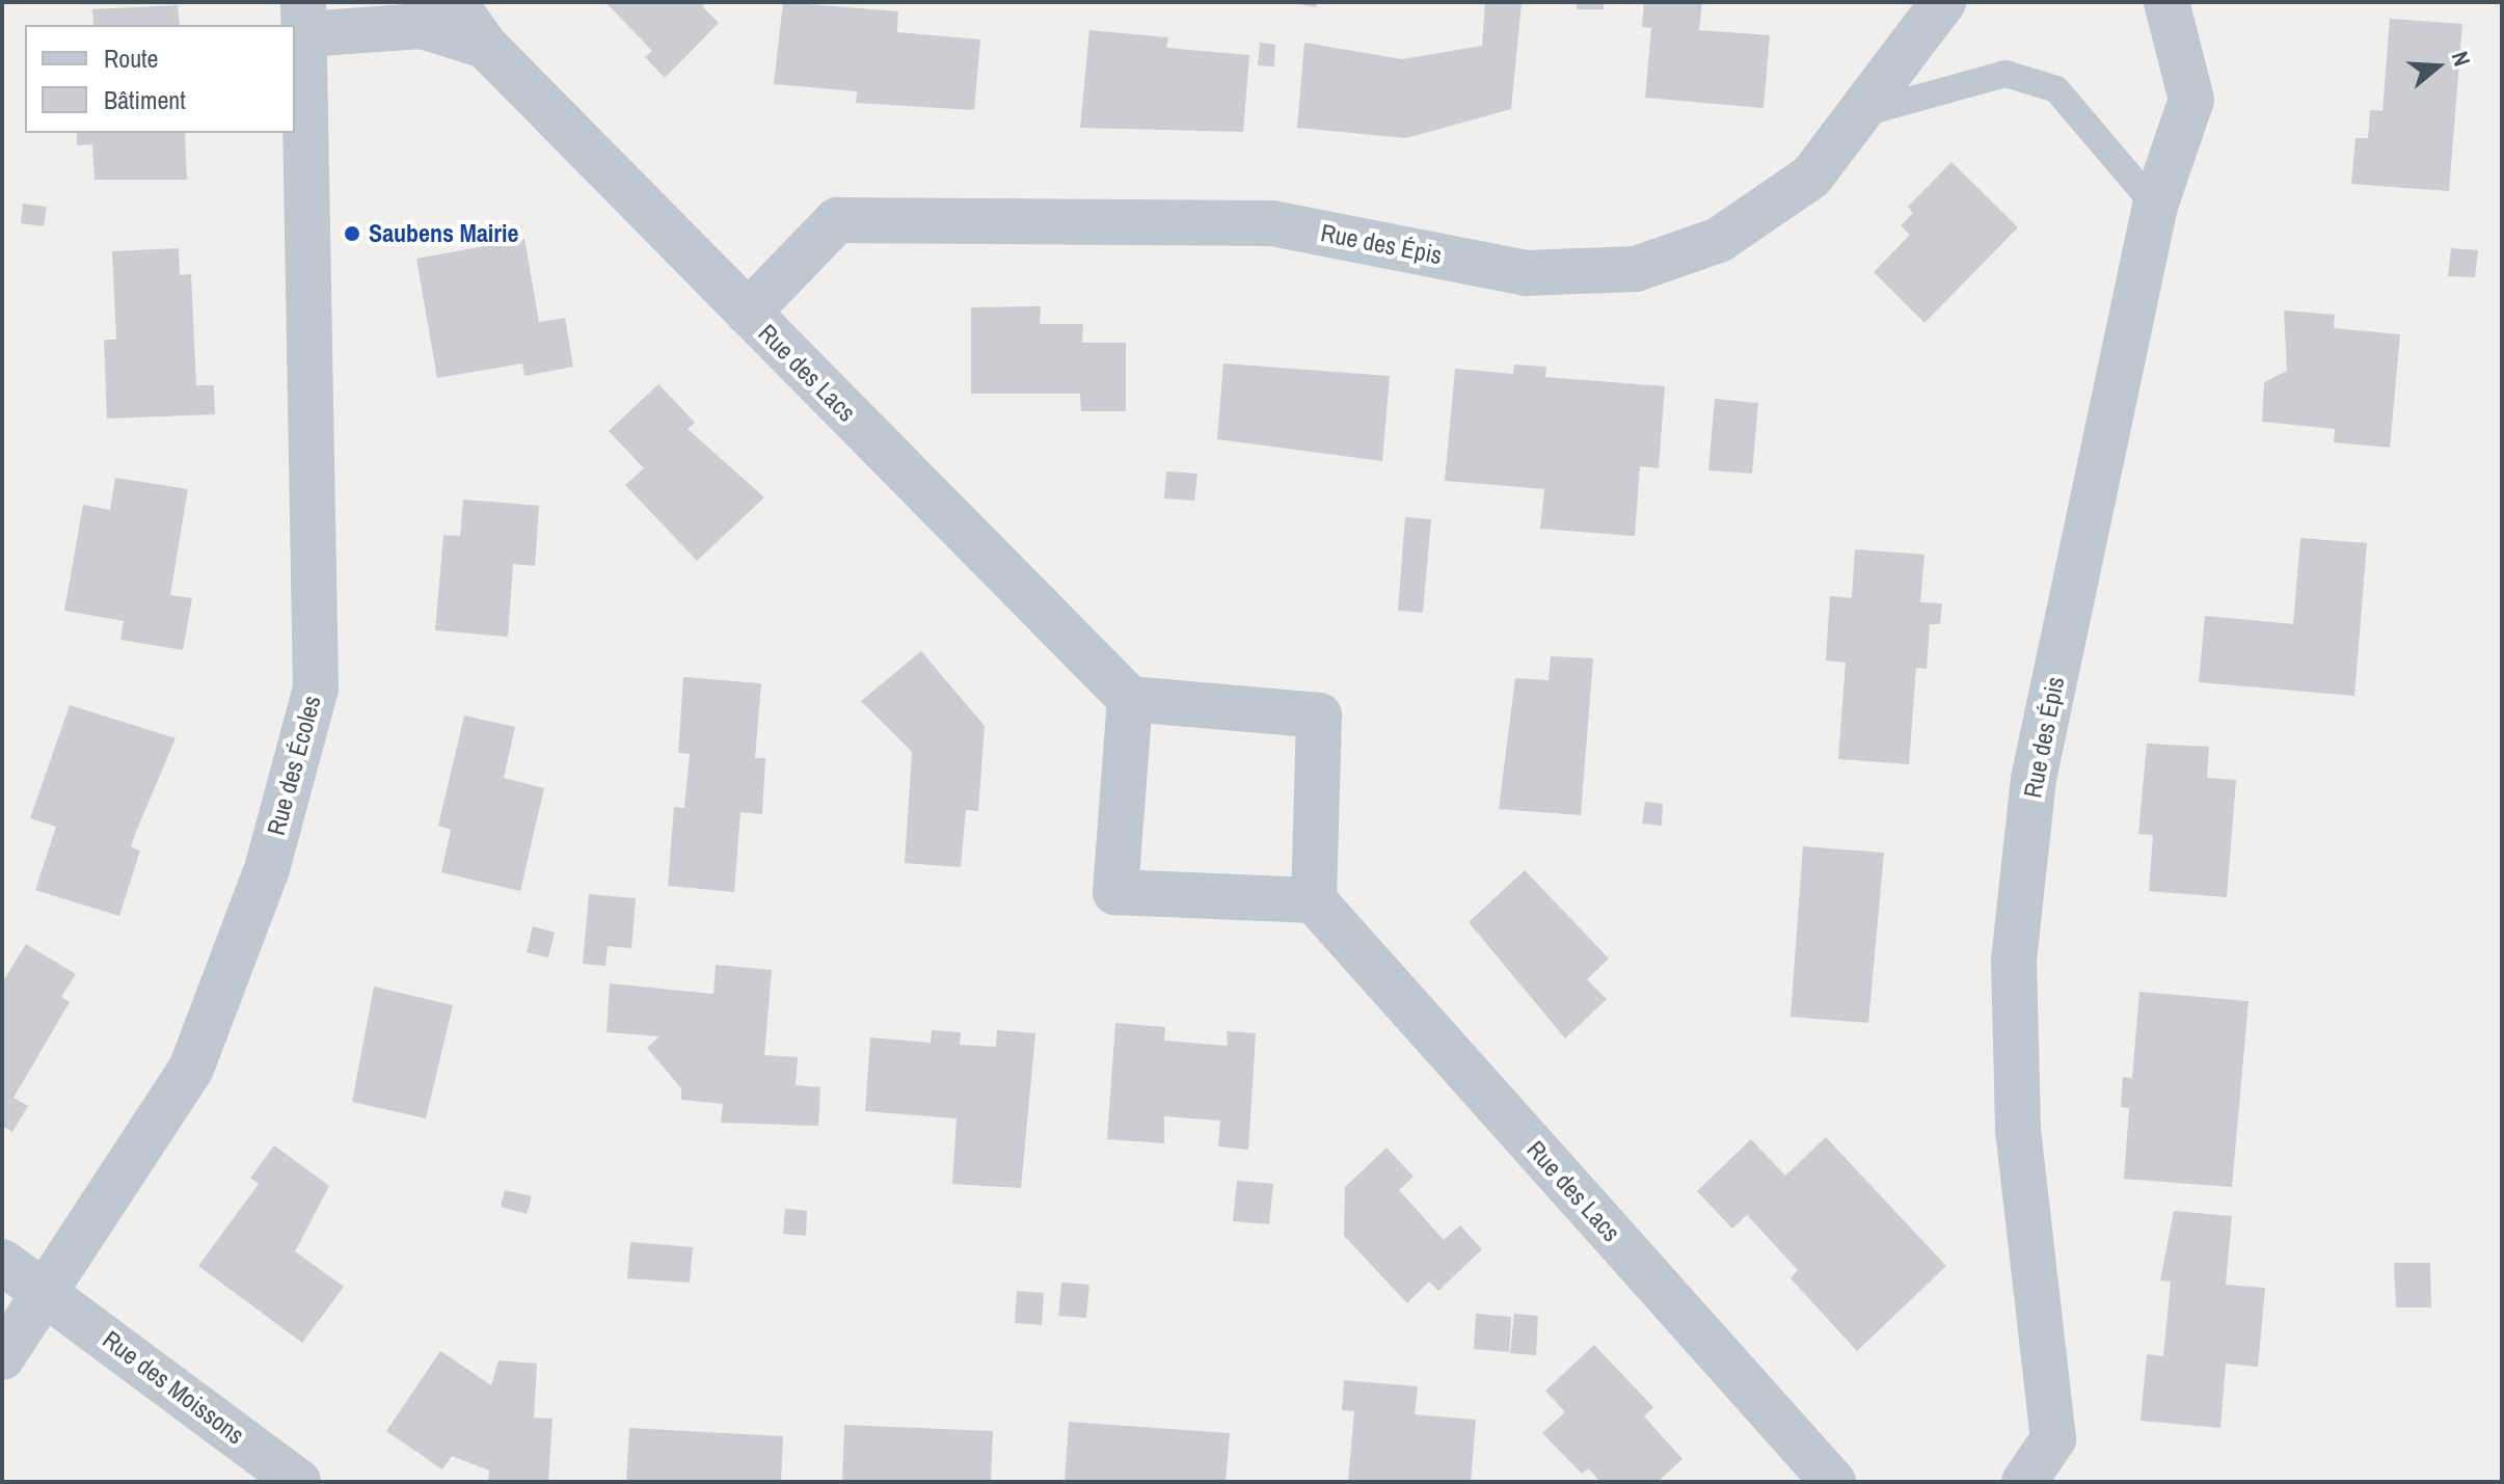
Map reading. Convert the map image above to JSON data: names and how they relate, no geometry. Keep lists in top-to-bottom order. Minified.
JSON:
{"streets":{"street":["Rue des Épis","Rue des Lacs","Rue des Écoles","Rue des Moissons"]},"crossings":[["Rue des Épis","Rue des Lacs"],["Rue des Lacs","Rue des Écoles"],["Rue des Écoles","Rue des Moissons"]],"places":["Saubens Mairie"],"legend":["Route","Bâtiment"],"north":"right"}
